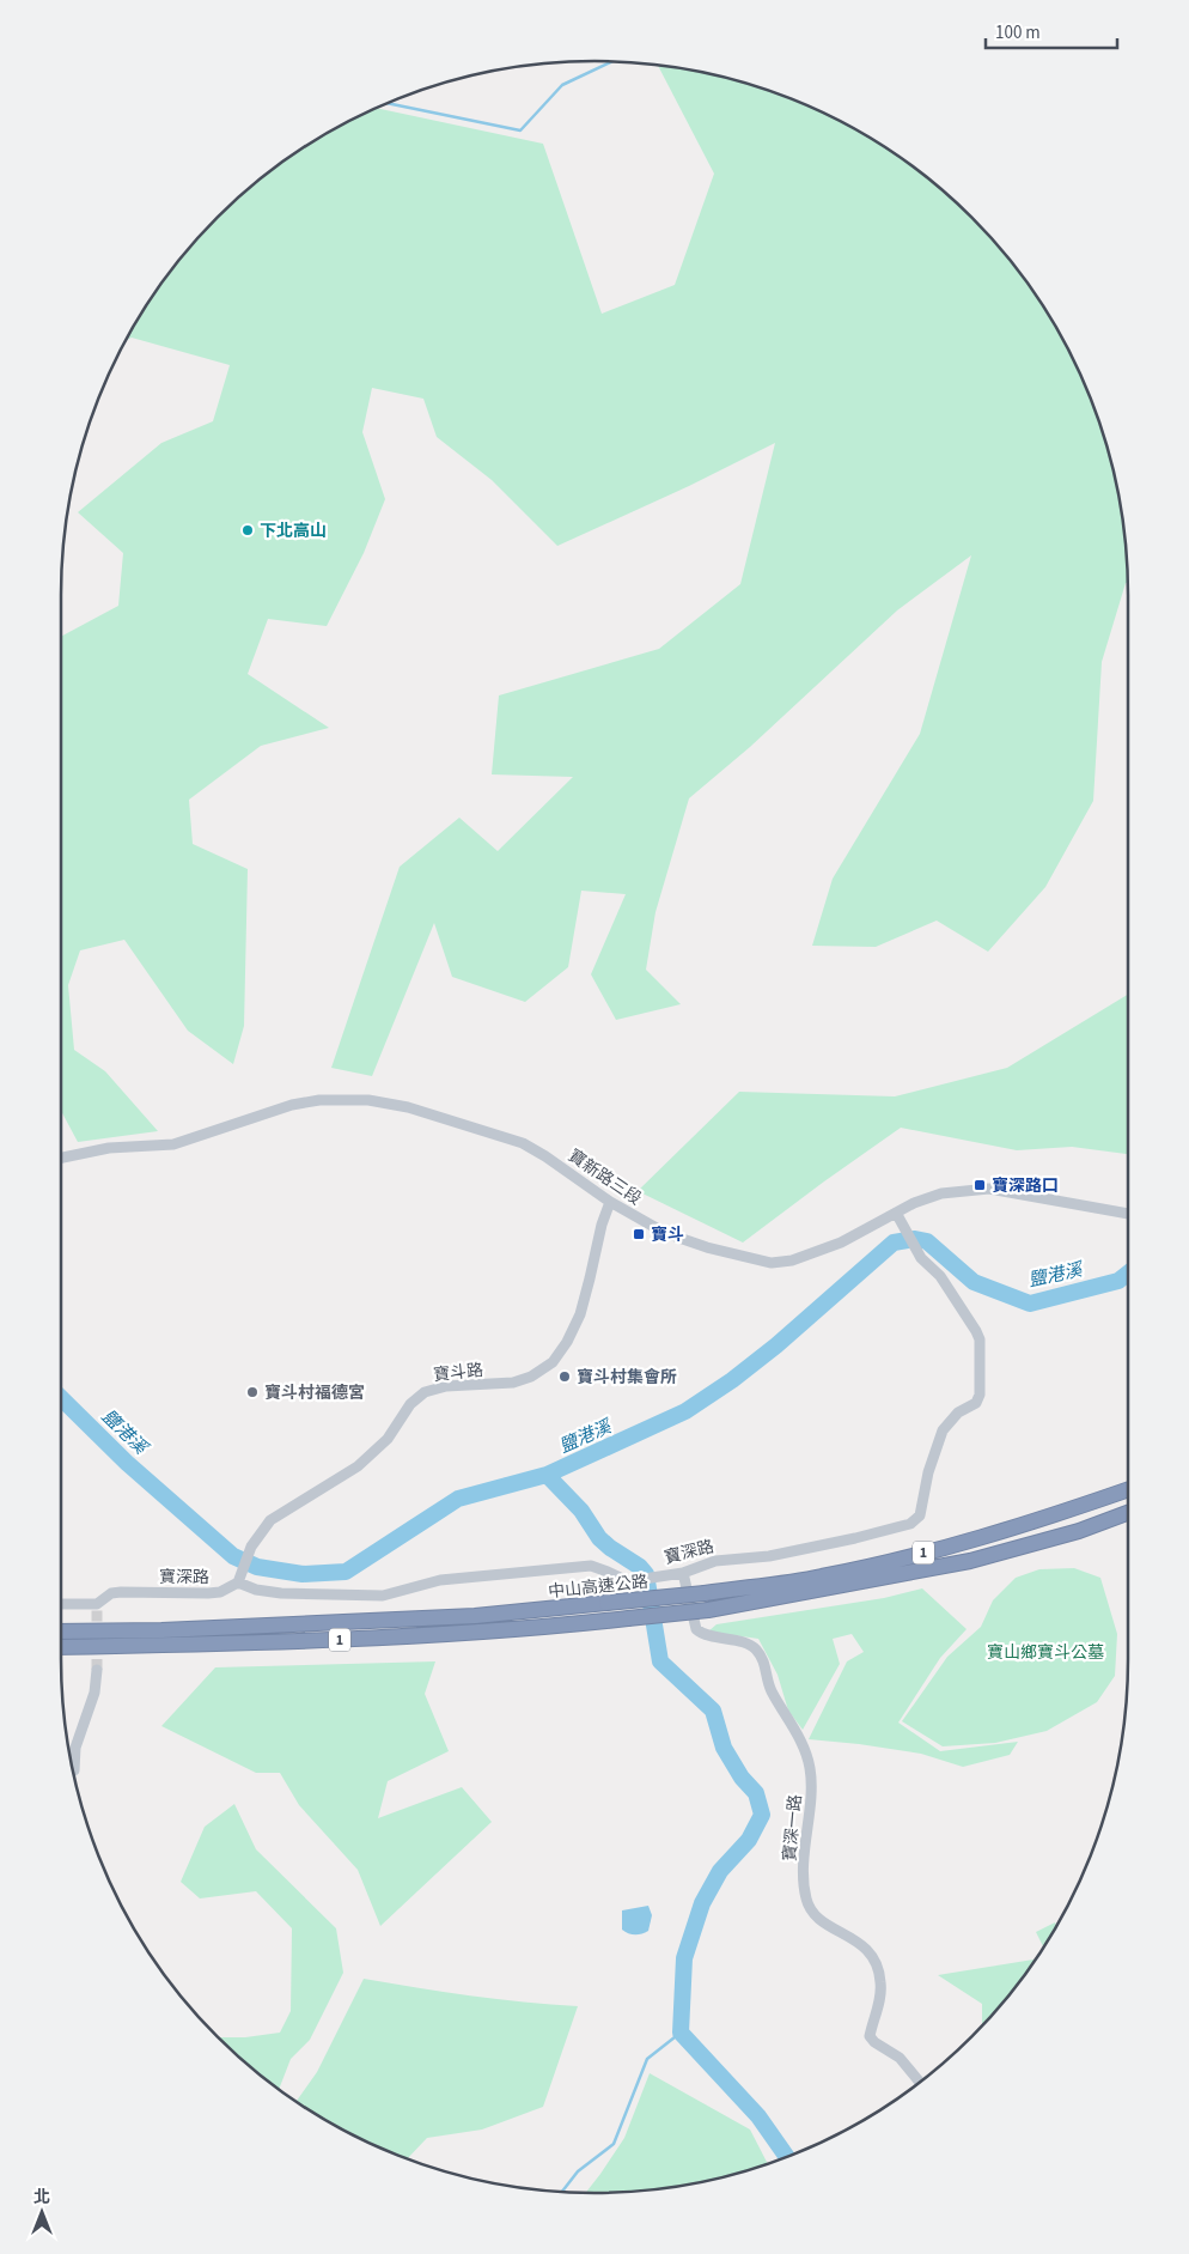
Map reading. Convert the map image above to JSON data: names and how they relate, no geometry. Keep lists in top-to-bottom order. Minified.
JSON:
{"streets":{"highway":["1","中山高速公路"],"street":["寶新路三段","寶斗路","寶深路","寶深一路"]},"crossings":[["寶新路三段","寶斗路"],["寶新路三段","寶深路"],["寶斗路","寶深路"],["寶深路","寶深一路"]],"water":["鹽港溪"],"parks":["寶山鄉寶斗公墓"],"places":{"other":["下北高山","寶斗村集會所","寶斗村福德宮"],"transit":["寶深路口","寶斗"]},"scale_bar":"100 m","north":"top"}
